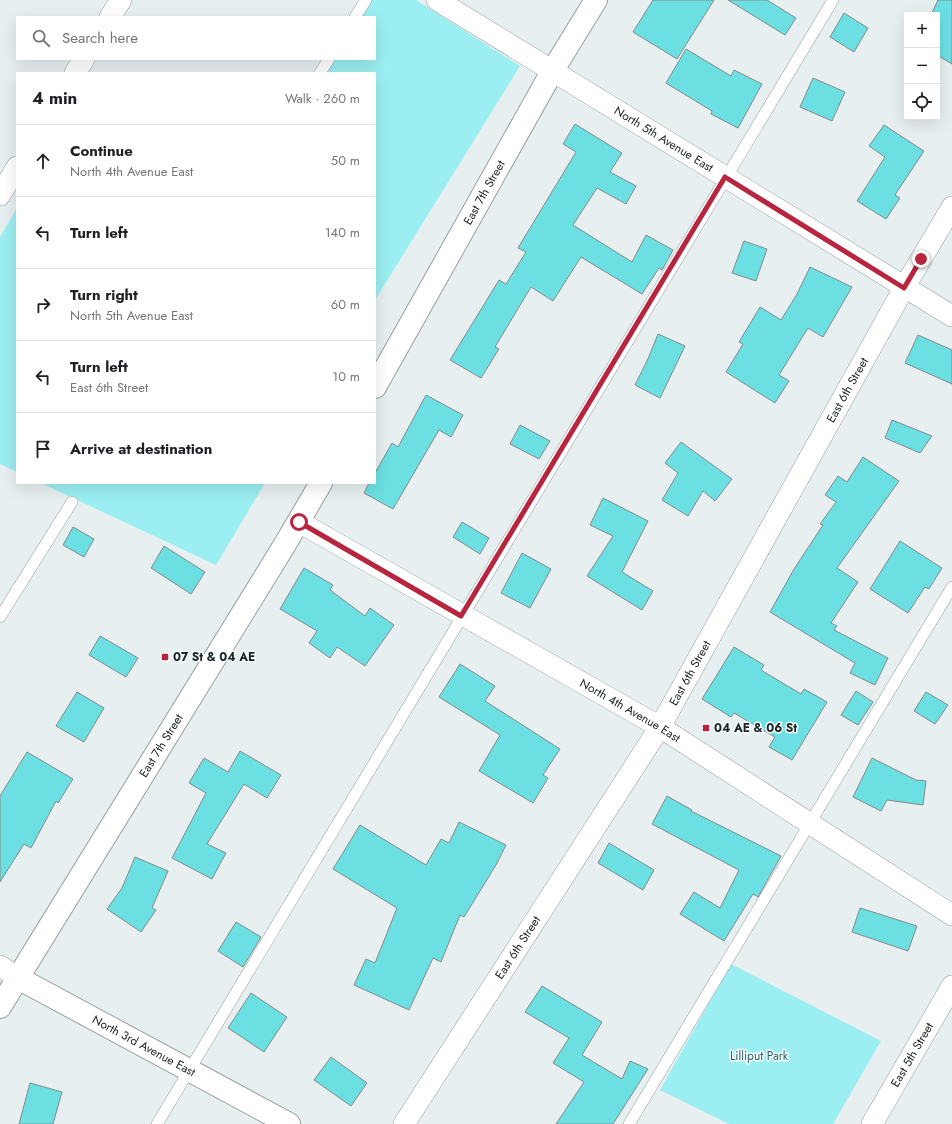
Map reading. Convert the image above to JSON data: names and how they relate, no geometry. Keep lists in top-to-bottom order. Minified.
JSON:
{"streets":{"street":["North 5th Avenue East","East 7th Street","East 6th Street","North 4th Avenue East","North 3rd Avenue East","East 5th Street"]},"crossings":[["North 5th Avenue East","East 7th Street"],["North 5th Avenue East","East 6th Street"],["East 7th Street","North 4th Avenue East"],["East 7th Street","North 3rd Avenue East"],["East 6th Street","North 4th Avenue East"]],"parks":["Lilliput Park"],"places":{"transit":["07 St & 04 AE","04 AE & 06 St"]},"page":{"map_buttons":["+","−"],"search":"Search here","heading":["4 min","Walk · 260 m"],"list":[["Continue","North 4th Avenue East","50 m"],["Turn left","140 m"],["Turn right","North 5th Avenue East","60 m"],["Turn left","East 6th Street","10 m"],"Arrive at destination"]}}
